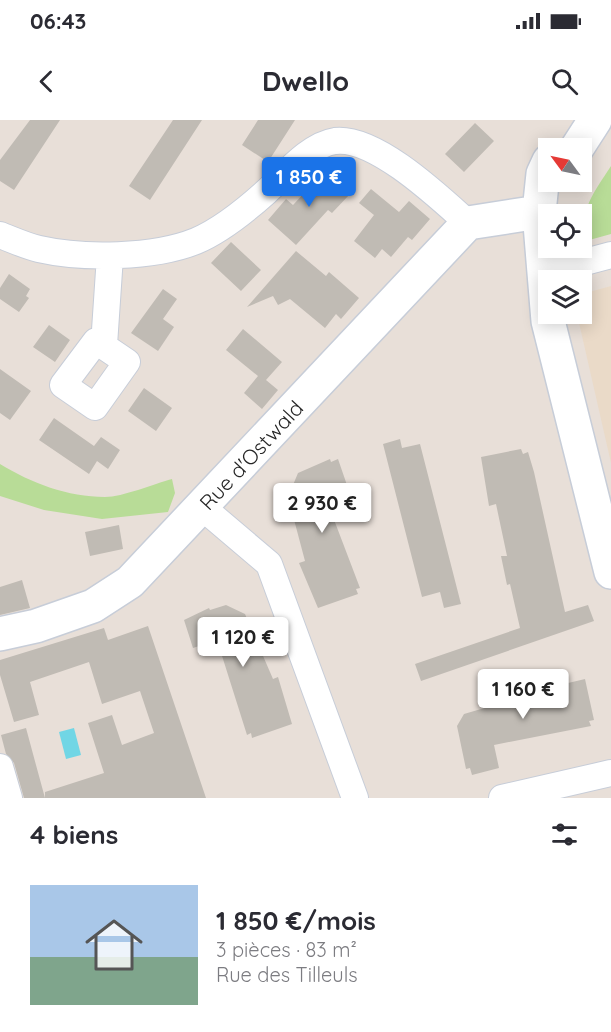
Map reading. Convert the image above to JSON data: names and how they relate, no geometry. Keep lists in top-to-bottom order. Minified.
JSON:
{"streets":{"main road":["Rue d'Ostwald"]},"north":"top left","page":{"status":"06:43","header":"Dwello","price":["1 850 €","2 930 €","1 120 €","1 160 €"],"heading":"4 biens","list":[{"name":"1 850 €/mois","note":"3 pièces · 83 m² · Rue des Tilleuls"}]}}
